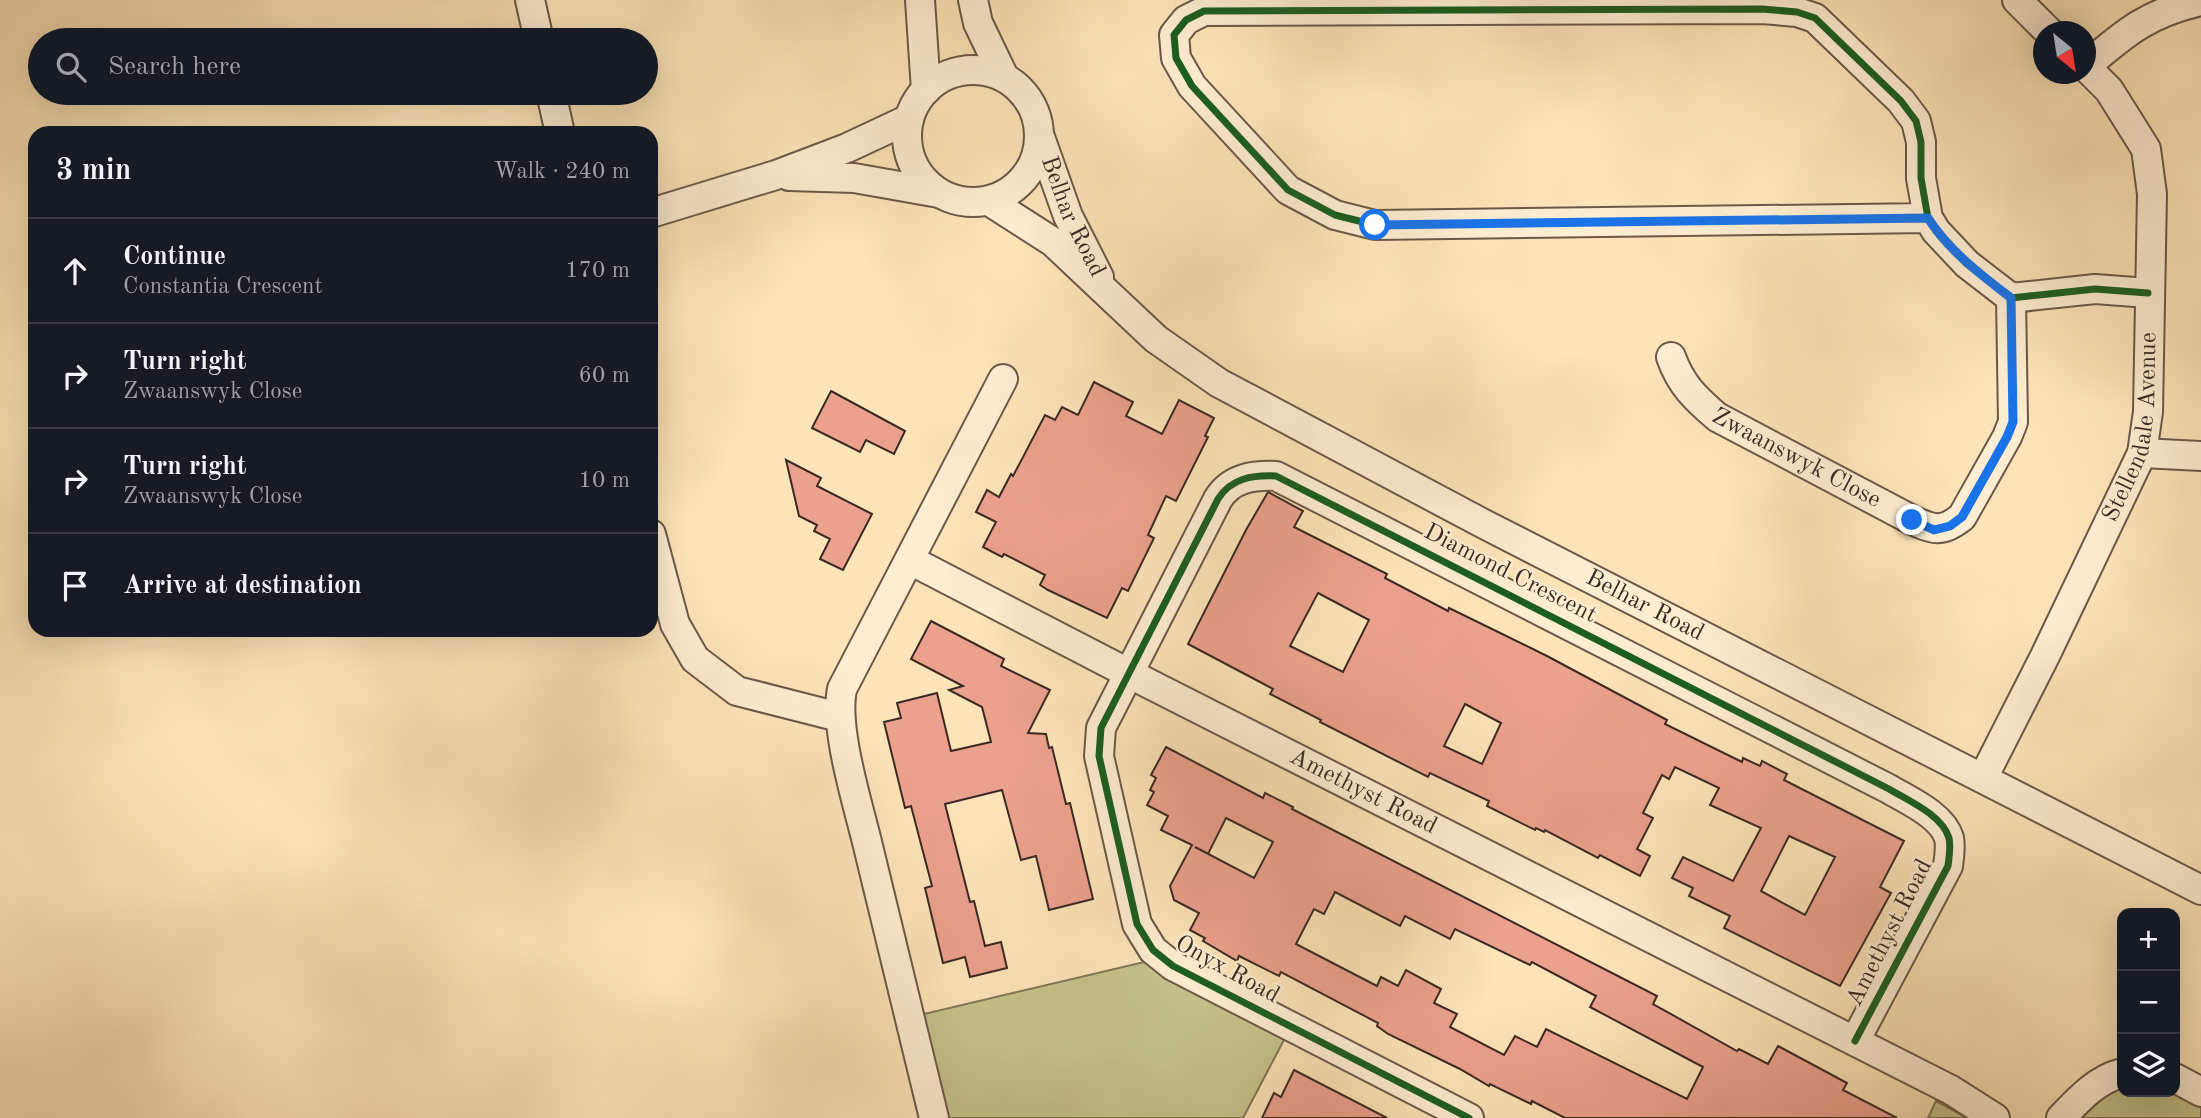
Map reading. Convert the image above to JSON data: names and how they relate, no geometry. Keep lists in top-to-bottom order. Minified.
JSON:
{"streets":{"street":["Belhar Road","Stellendale Avenue","Zwaanswyk Close","Diamond Crescent","Amethyst Road","Onyx Road"]},"crossings":[["Belhar Road","Stellendale Avenue"],["Diamond Crescent","Amethyst Road"],["Diamond Crescent","Onyx Road"],["Amethyst Road","Onyx Road"]],"north":"bottom right","page":{"search":"Search here","heading":["3 min","Walk · 240 m"],"list":[["Continue","Constantia Crescent","170 m"],["Turn right","Zwaanswyk Close","60 m"],["Turn right","Zwaanswyk Close","10 m"],"Arrive at destination"],"map_buttons":["+","−"]}}
